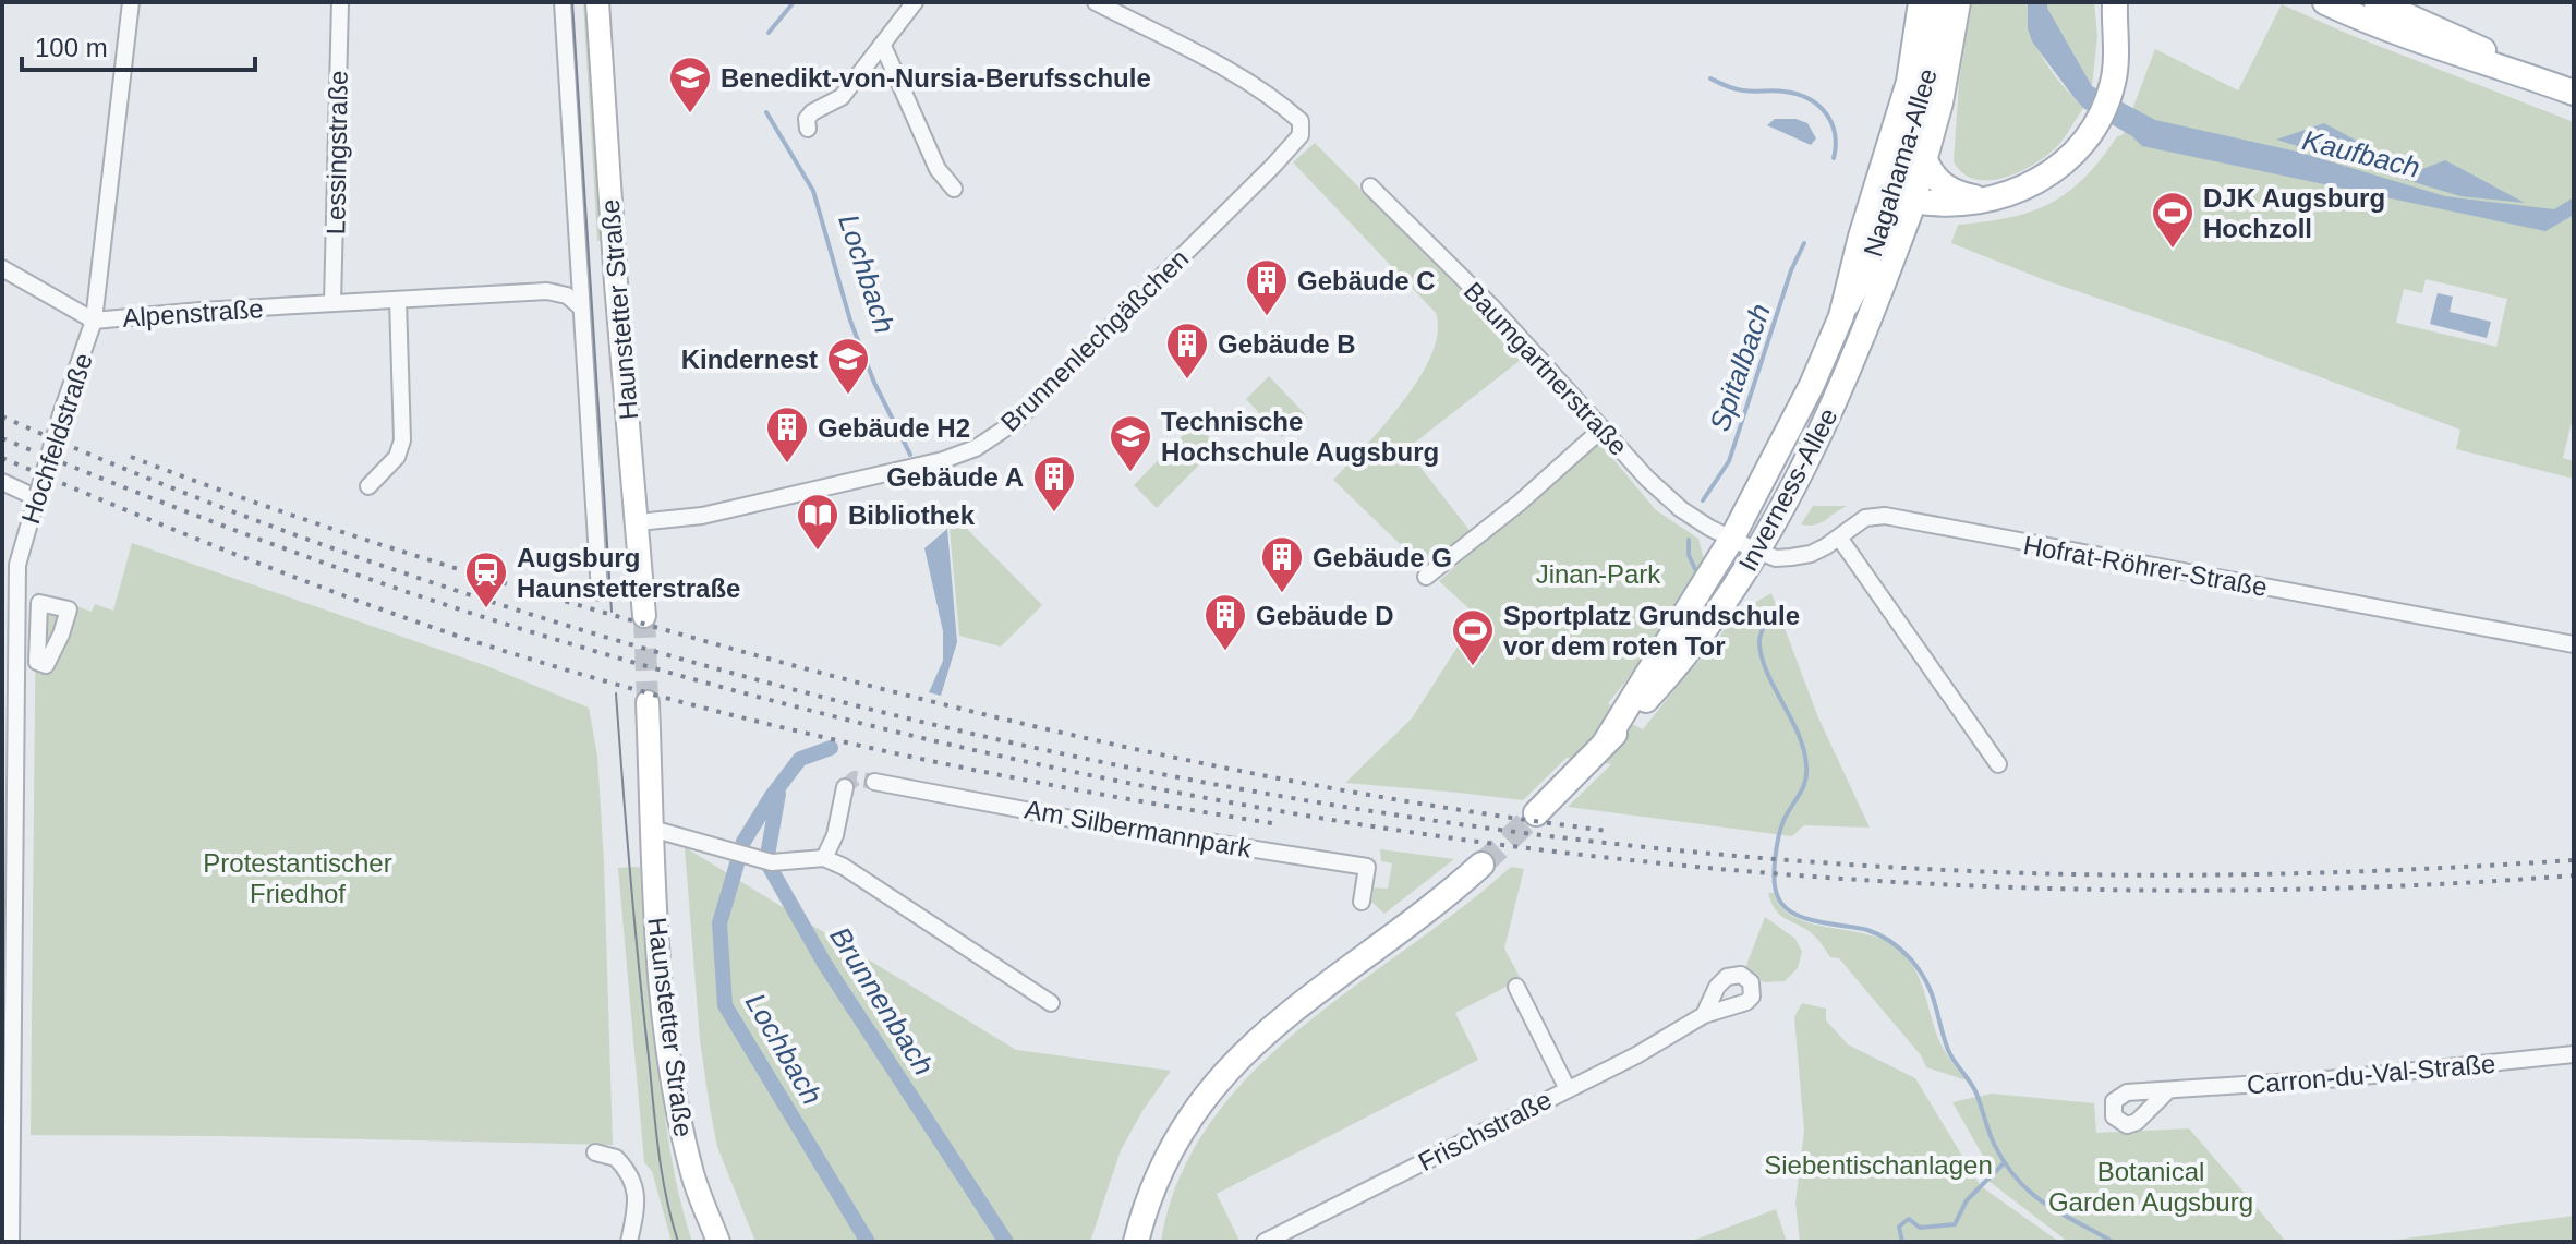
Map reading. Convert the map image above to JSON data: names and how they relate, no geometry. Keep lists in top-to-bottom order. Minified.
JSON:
{"streets":{"main road":["Nagahama-Allee","Haunstetter Straße","Inverness-Allee"],"street":["Lessingstraße","Alpenstraße","Brunnenlechgäßchen","Baumgartnerstraße","Hochfeldstraße","Hofrat-Röhrer-Straße","Am Silbermannpark","Carron-du-Val-Straße","Frischstraße"]},"crossings":[["Lessingstraße","Alpenstraße"],["Nagahama-Allee","Inverness-Allee"],["Haunstetter Straße","Alpenstraße"],["Haunstetter Straße","Brunnenlechgäßchen"],["Alpenstraße","Hochfeldstraße"],["Baumgartnerstraße","Inverness-Allee"],["Baumgartnerstraße","Hofrat-Röhrer-Straße"],["Inverness-Allee","Hofrat-Röhrer-Straße"]],"water":["Kaufbach","Lochbach","Spitalbach","Brunnenbach"],"parks":["Jinan-Park","Protestantischer Friedhof","Siebentischanlagen","Botanical Garden Augsburg"],"places":{"school or university":["Benedikt-von-Nursia-Berufsschule","Kindernest","Technische Hochschule Augsburg"],"sports":["DJK Augsburg Hochzoll","Sportplatz Grundschule vor dem roten Tor"],"building":["Gebäude C","Gebäude B","Gebäude H2","Gebäude A","Gebäude G","Gebäude D"],"library":["Bibliothek"],"station":["Augsburg Haunstetterstraße"]},"scale_bar":"100 m"}
